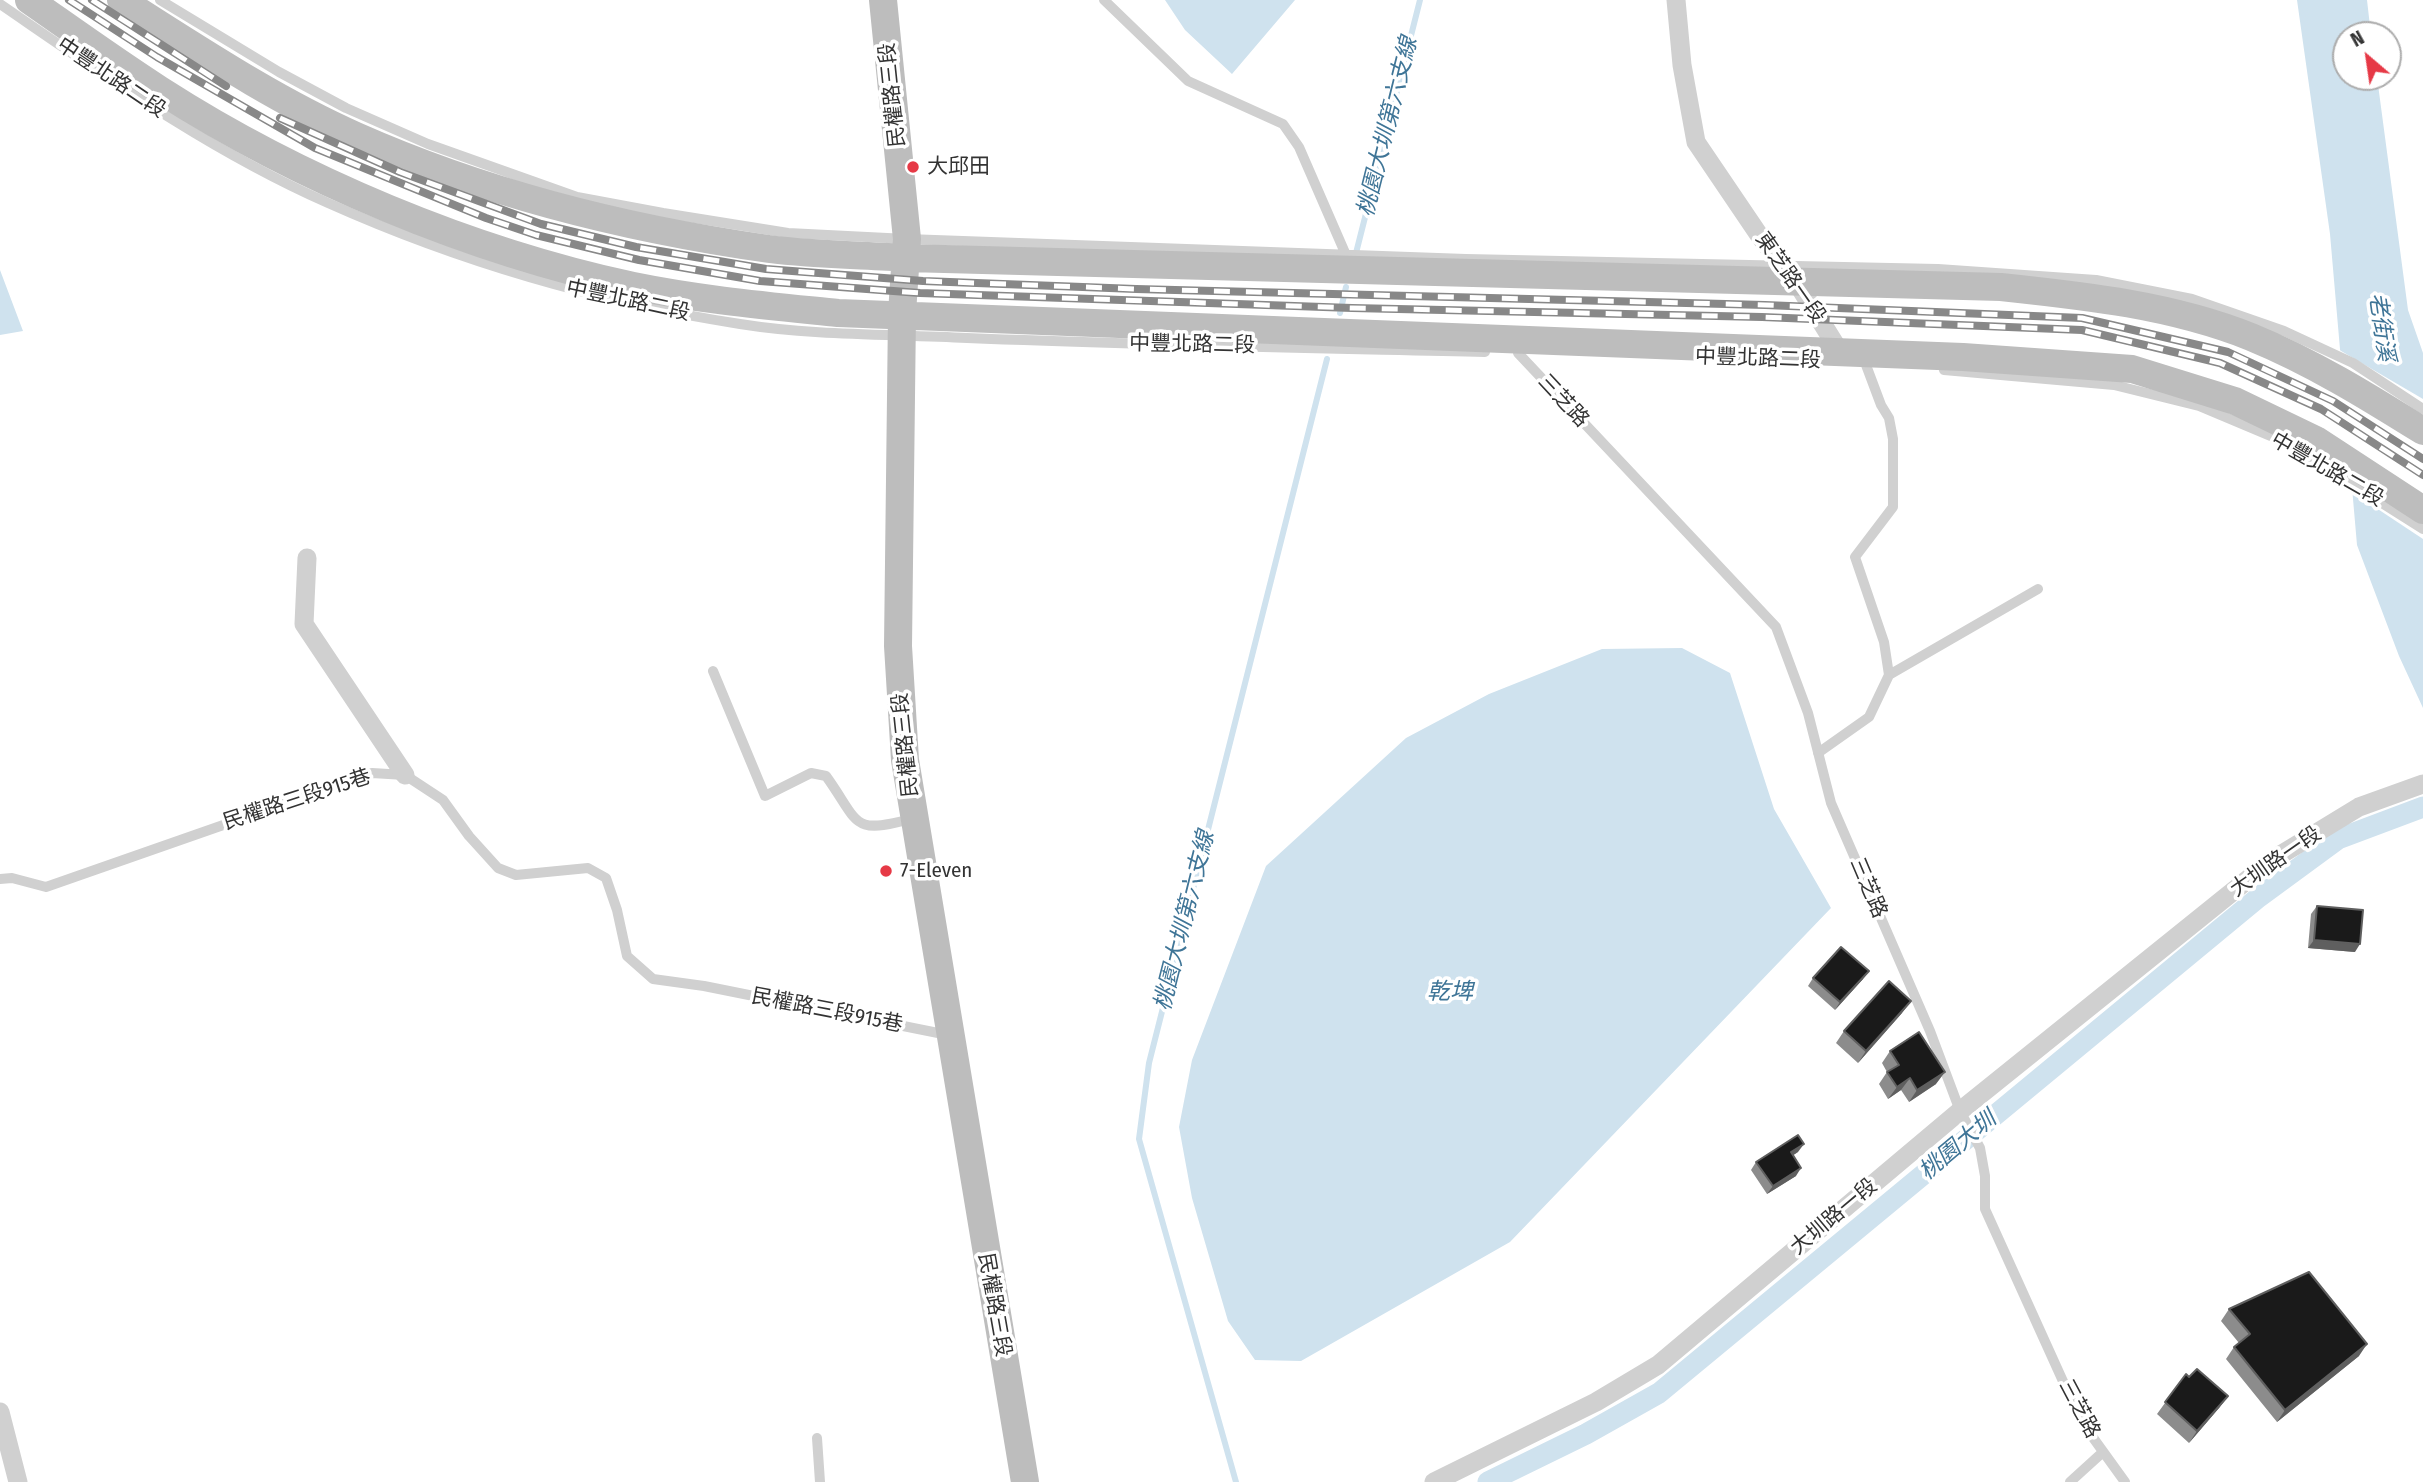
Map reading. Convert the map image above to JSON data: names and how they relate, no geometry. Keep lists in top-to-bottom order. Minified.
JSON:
{"streets":{"main road":["中豐北路二段","民權路三段"],"street":["東芝路一段","大圳路一段"],"lane":["三芝路","民權路三段915巷"]},"crossings":[["中豐北路二段","民權路三段"],["中豐北路二段","東芝路一段"],["民權路三段","民權路三段915巷"],["三芝路","大圳路一段"]],"water":["桃園大圳第六支線","老街溪","乾埤","桃園大圳"],"places":["大邱田","7-Eleven"],"north":"top left"}
